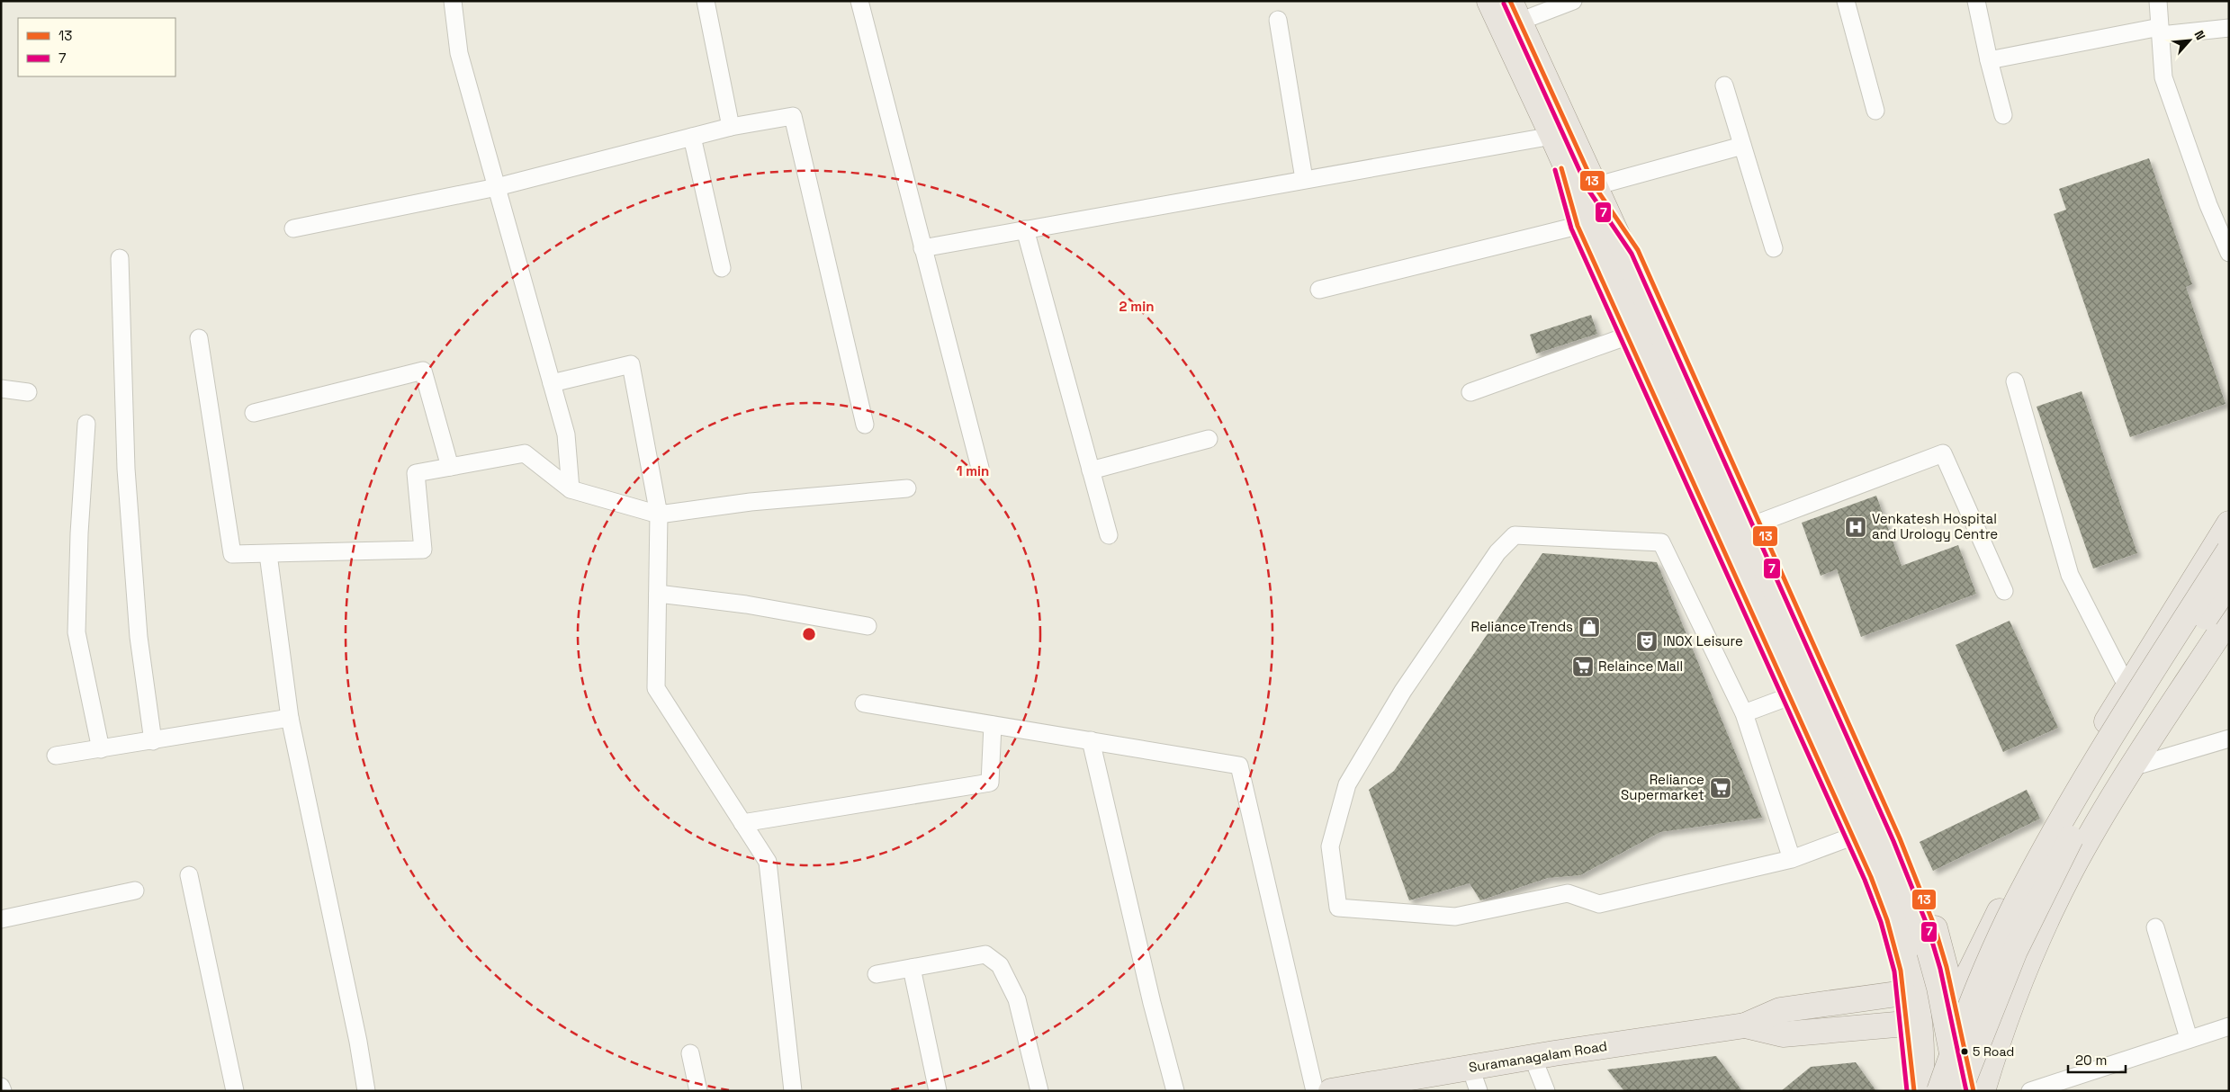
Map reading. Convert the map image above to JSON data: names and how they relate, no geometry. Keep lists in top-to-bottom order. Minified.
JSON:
{"streets":{"main road":["Suramanagalam Road"]},"places":{"hospital":["Venkatesh Hospital and Urology Centre"],"shop":["Reliance Trends"],"theatre":["INOX Leisure"],"supermarket":["Relaince Mall","Reliance Supermarket"],"other":["5 Road"]},"lines":["transit line 13","transit line 7"],"legend":["13","7"],"scale_bar":"20 m","north":"top right","rings":["2 min","1 min"]}
